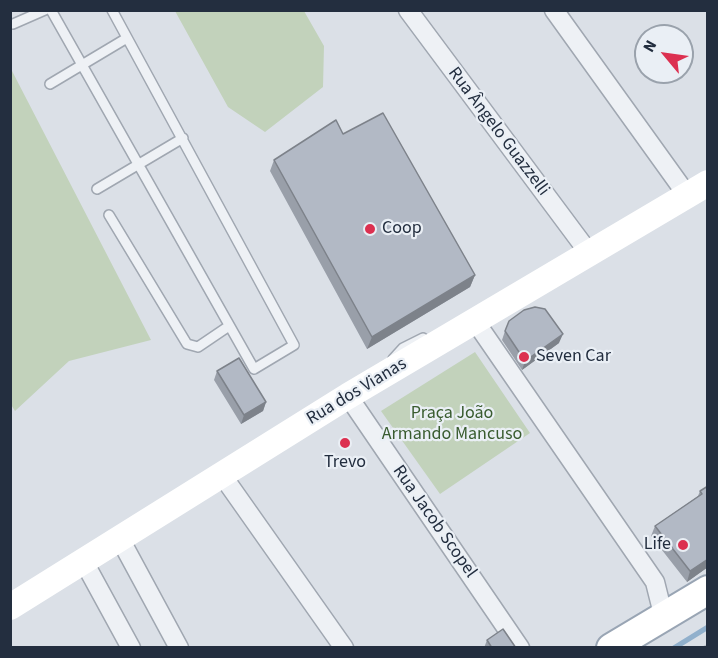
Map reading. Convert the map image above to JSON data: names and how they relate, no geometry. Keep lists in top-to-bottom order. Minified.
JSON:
{"streets":{"street":["Rua Ângelo Guazzelli","Rua dos Vianas","Rua Jacob Scopel"]},"crossings":[["Rua Ângelo Guazzelli","Rua dos Vianas"],["Rua dos Vianas","Rua Jacob Scopel"]],"parks":["Praça João Armando Mancuso"],"places":["Coop","Seven Car","Trevo","Life"],"north":"top left"}
